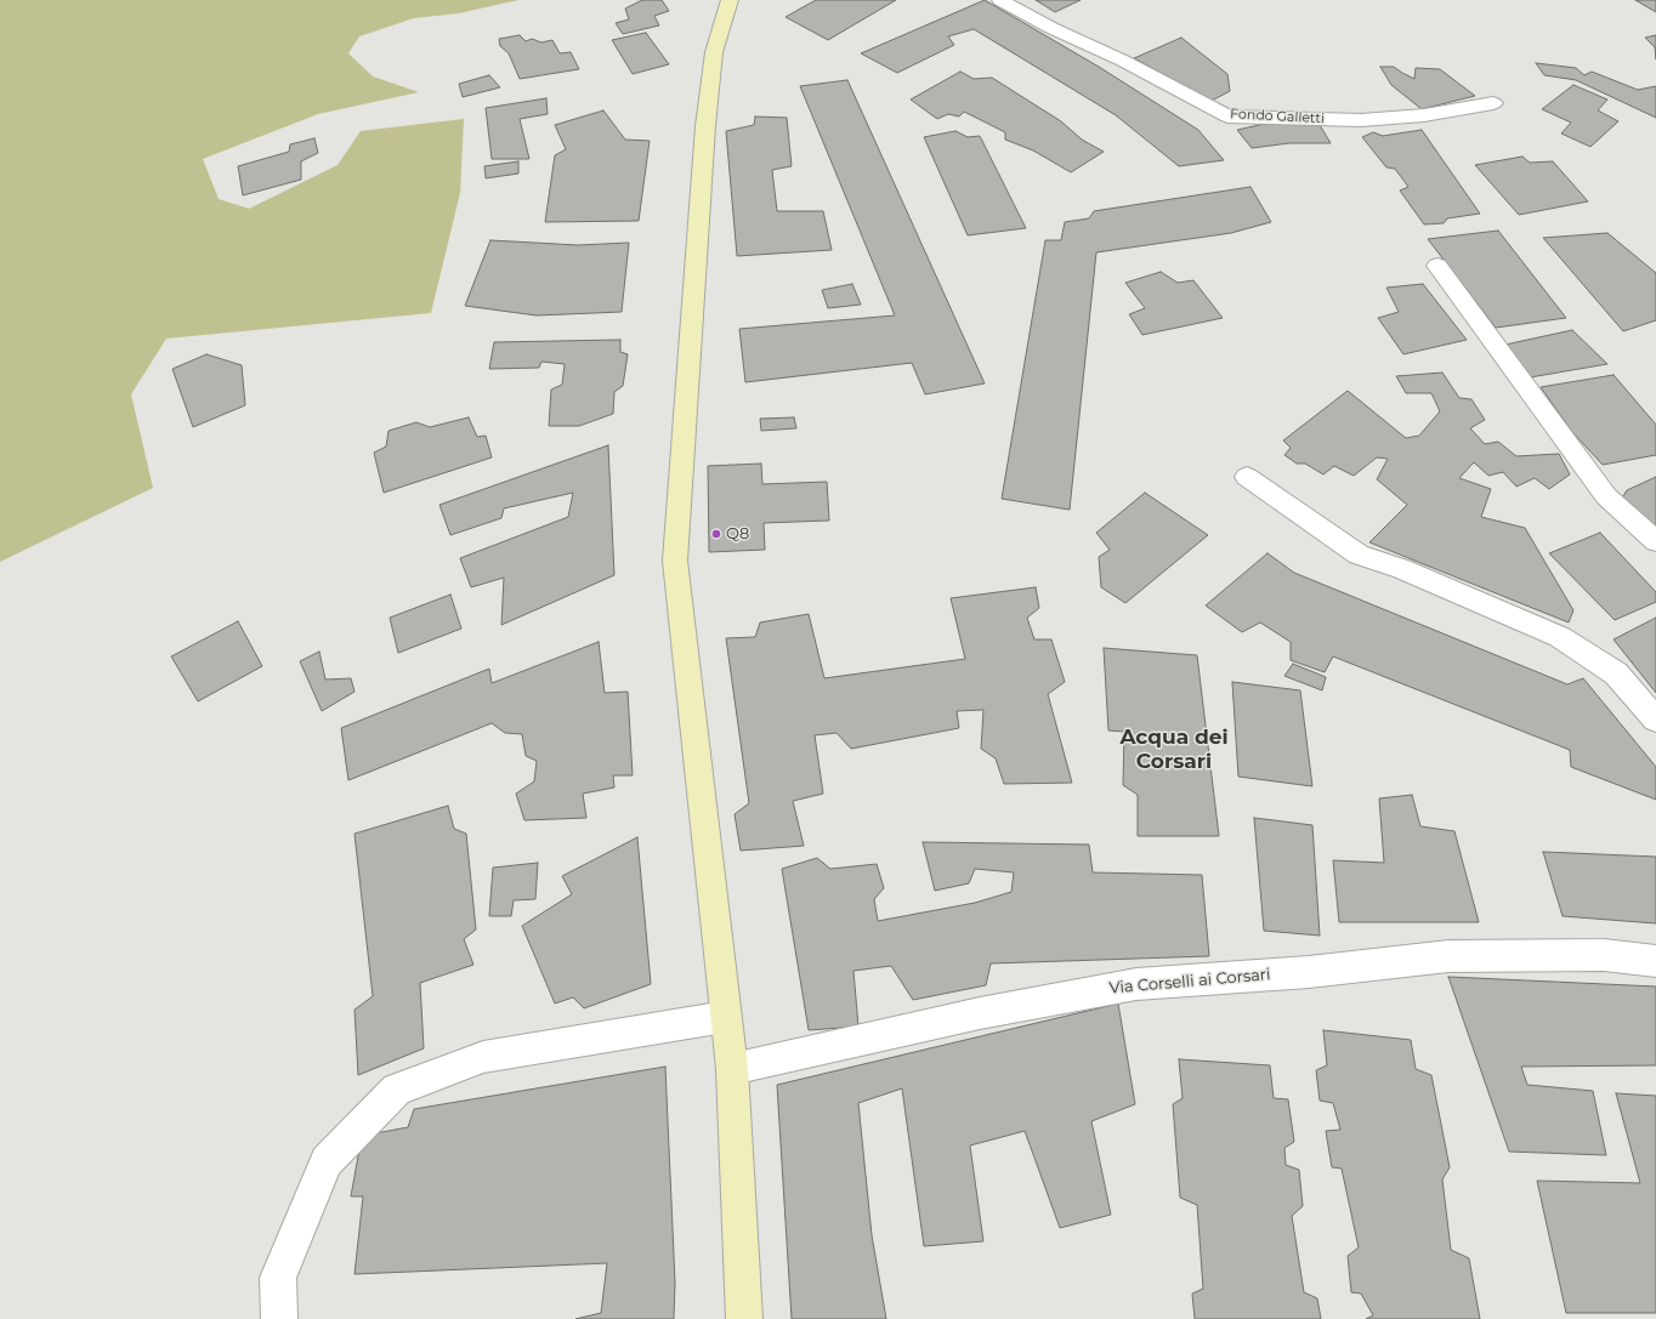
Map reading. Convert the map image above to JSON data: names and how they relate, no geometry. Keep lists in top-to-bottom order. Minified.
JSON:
{"streets":{"street":["Fondo Galletti","Via Corselli ai Corsari"]},"districts":["Acqua dei Corsari"],"places":["Q8"]}
